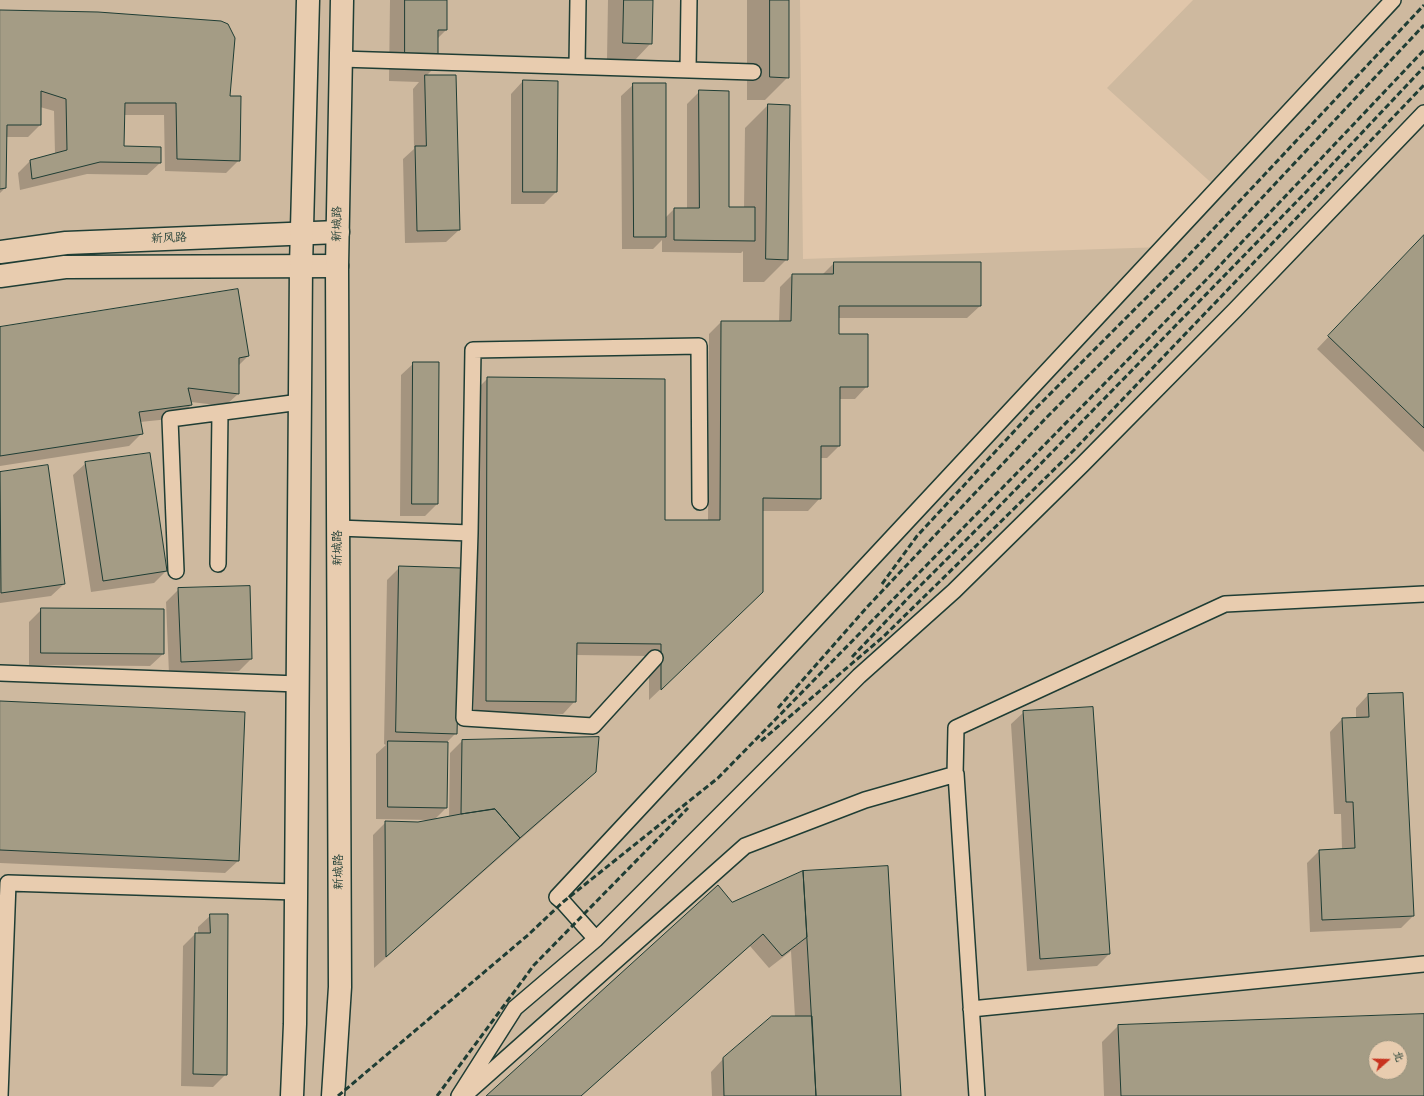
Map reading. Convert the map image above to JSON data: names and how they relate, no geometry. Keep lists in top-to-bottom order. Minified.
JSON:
{"streets":{"main road":["新城路","新风路"]},"crossings":[["新城路","新风路"]],"north":"right"}
